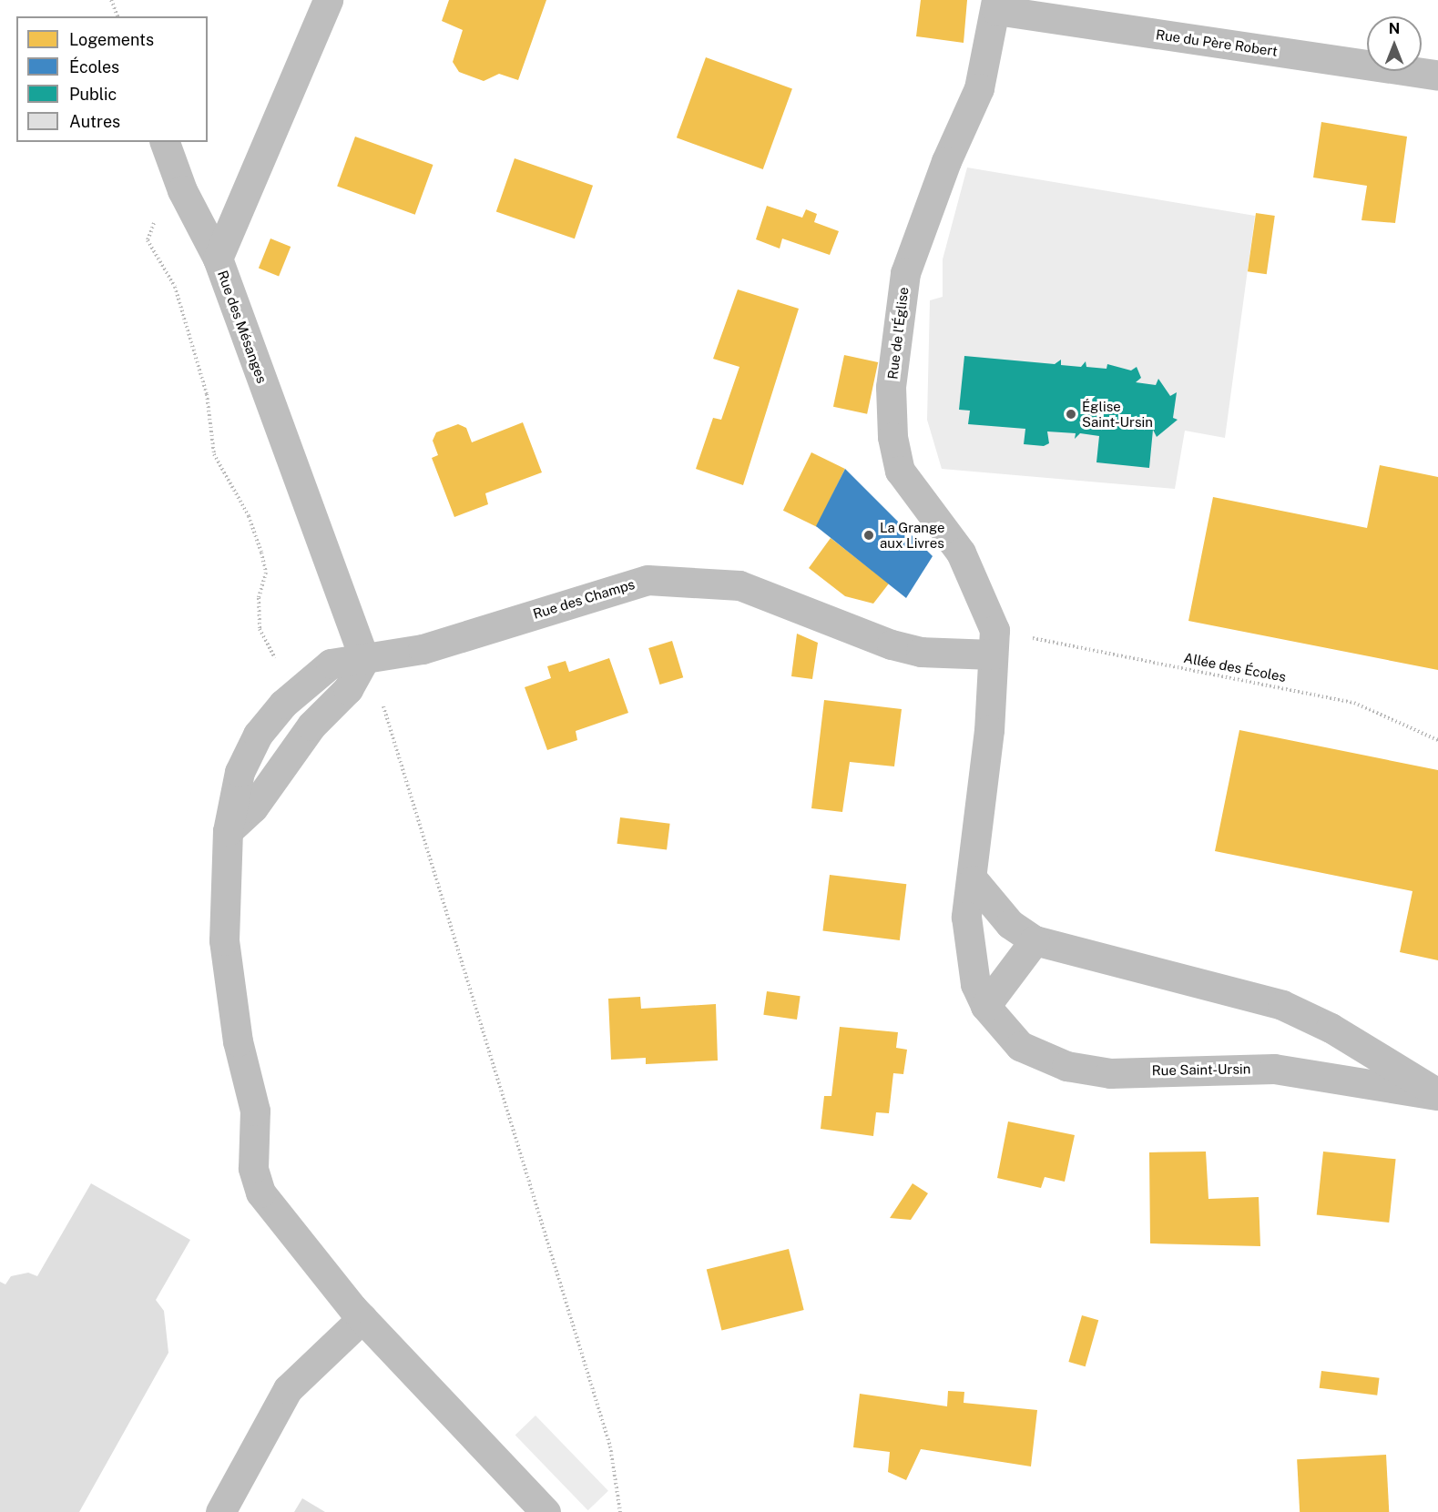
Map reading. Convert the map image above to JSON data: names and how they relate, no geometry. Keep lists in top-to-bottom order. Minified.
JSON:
{"streets":{"street":["Rue du Père Robert","Rue des Mésanges","Rue de l'Église","Rue des Champs","Rue Saint-Ursin"],"path":["Allée des Écoles"]},"crossings":[["Rue du Père Robert","Rue de l'Église"],["Rue des Mésanges","Rue des Champs"],["Rue de l'Église","Rue des Champs"],["Rue de l'Église","Rue Saint-Ursin"],["Rue des Champs","Rue Saint-Ursin"]],"places":["Église Saint-Ursin","La Grange aux Livres"],"legend":["Logements","Écoles","Public","Autres"],"north":"top"}
